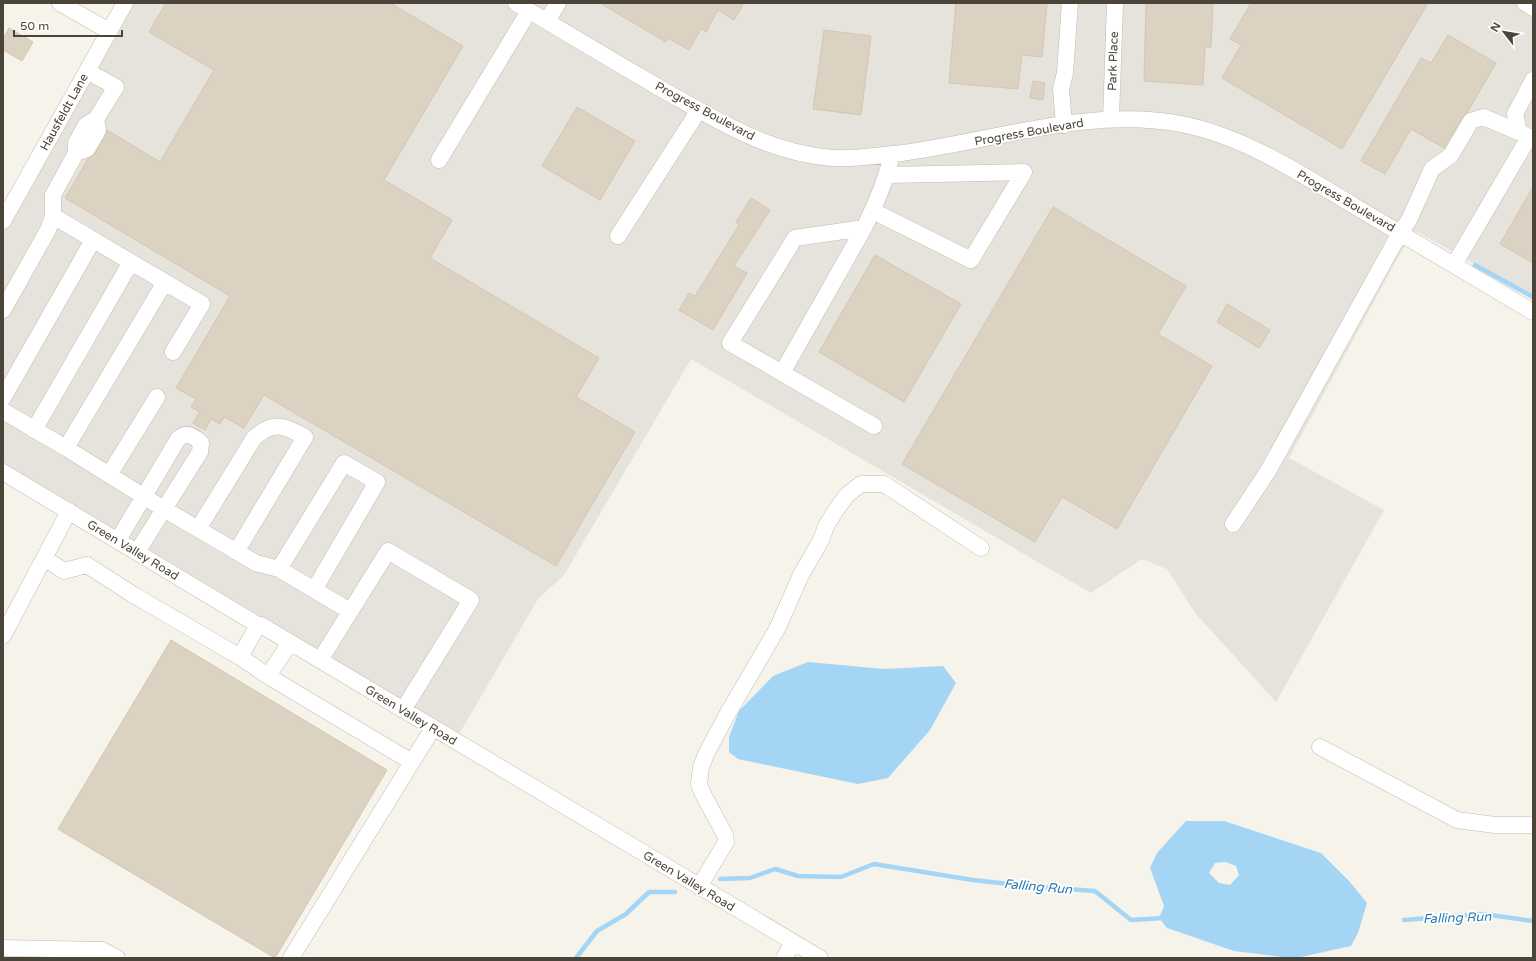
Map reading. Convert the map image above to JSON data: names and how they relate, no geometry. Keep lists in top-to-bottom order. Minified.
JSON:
{"streets":{"street":["Park Place","Progress Boulevard","Hausfeldt Lane","Green Valley Road"]},"crossings":[["Park Place","Progress Boulevard"]],"water":["Falling Run"],"scale_bar":"50 m","north":"top left"}
